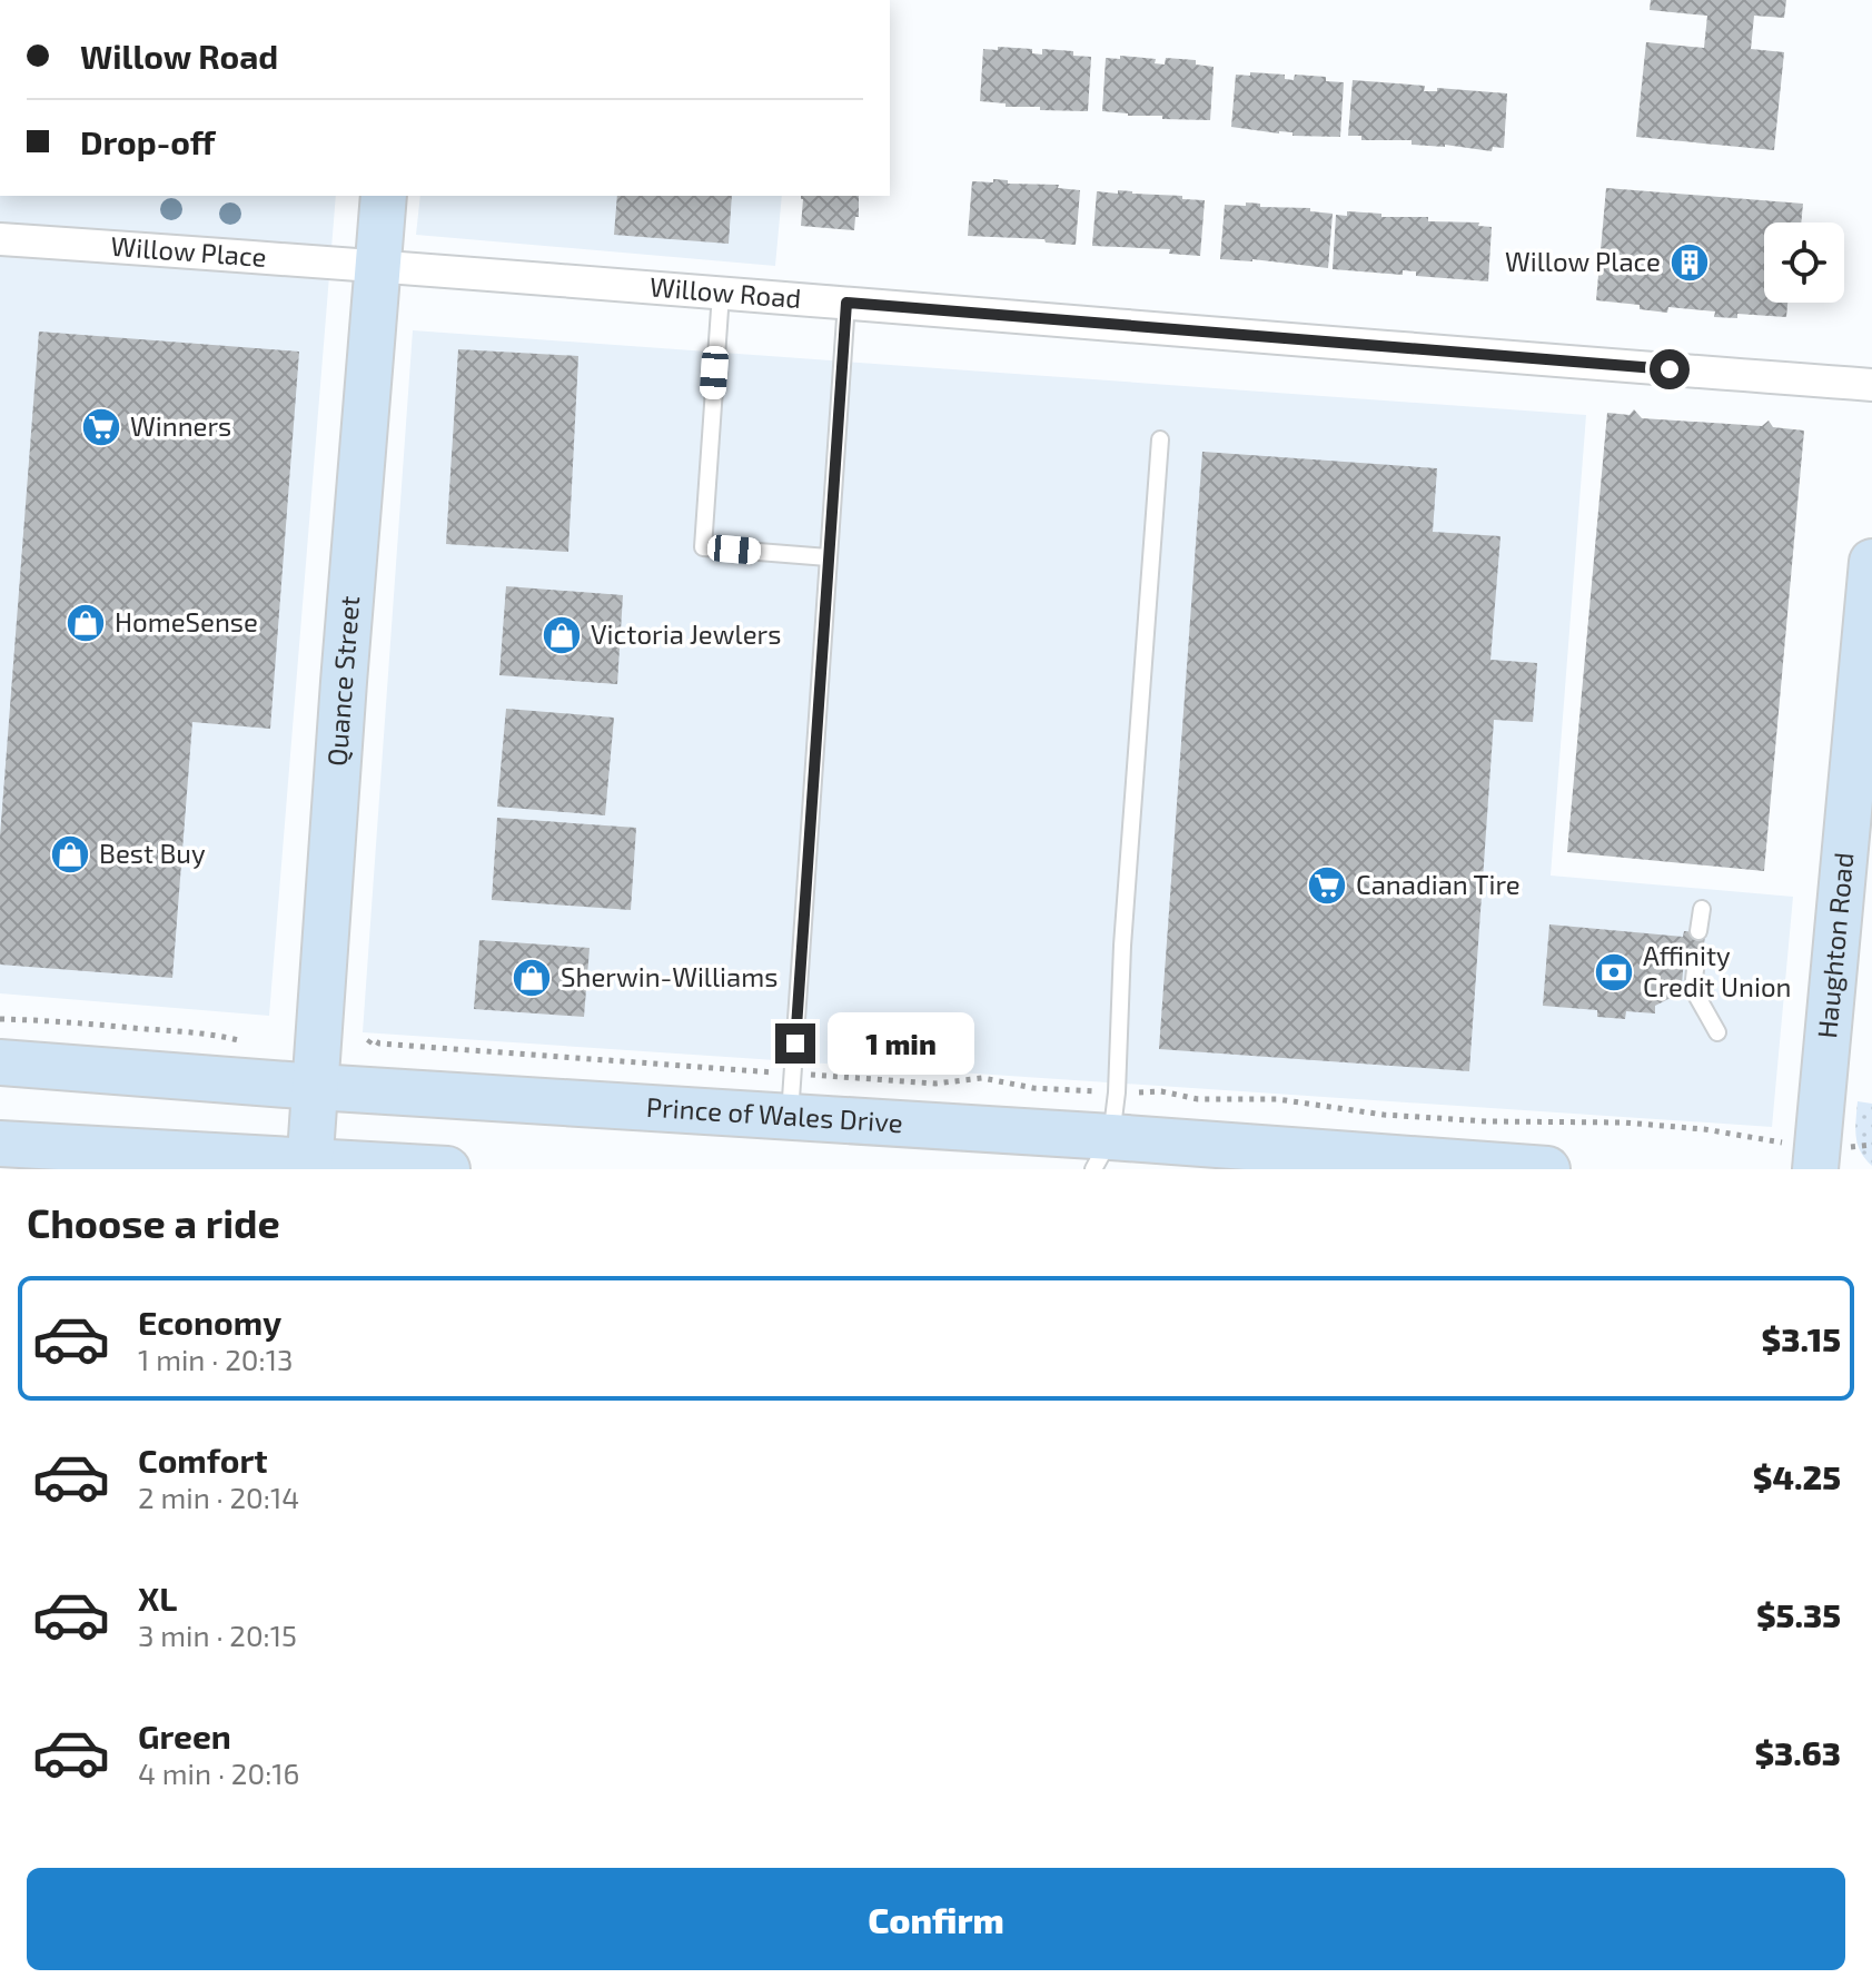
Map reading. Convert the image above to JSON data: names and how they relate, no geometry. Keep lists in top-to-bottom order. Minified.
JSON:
{"streets":{"main road":["Quance Street","Haughton Road","Prince of Wales Drive"],"street":["Willow Place","Willow Road"]},"crossings":[["Willow Place","Willow Road"],["Willow Place","Quance Street"],["Willow Road","Quance Street"],["Quance Street","Prince of Wales Drive"]],"places":{"building":["Willow Place"],"supermarket":["Winners","Canadian Tire"],"shop":["HomeSense","Victoria Jewlers","Best Buy","Sherwin-Williams"],"bank":["Affinity Credit Union"]},"page":{"banner":["Willow Road","Drop-off"],"bubble":"1 min","heading":"Choose a ride","list":[{"name":"Economy","note":"1 min · 20:13","value":"$3.15"},{"name":"Comfort","note":"2 min · 20:14","value":"$4.25"},{"name":"XL","note":"3 min · 20:15","value":"$5.35"},{"name":"Green","note":"4 min · 20:16","value":"$3.63"}],"buttons":"Confirm"}}
